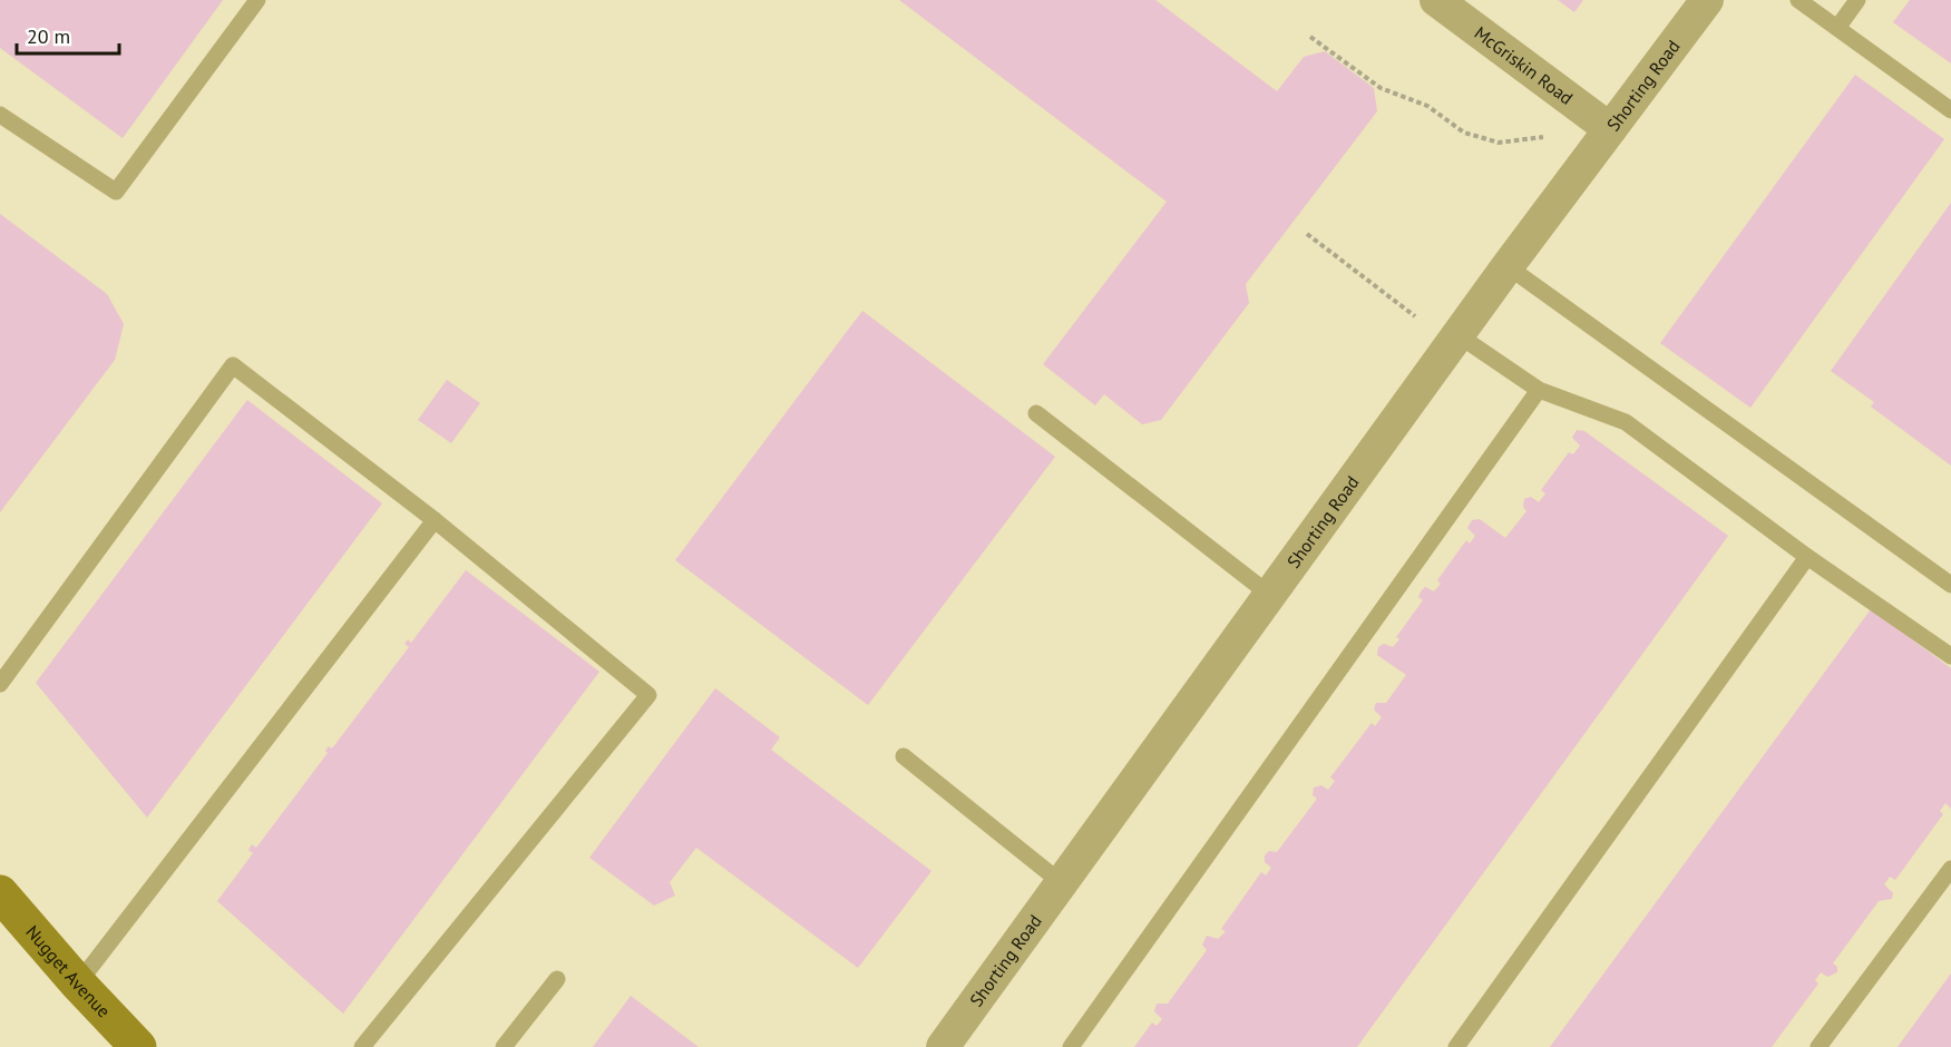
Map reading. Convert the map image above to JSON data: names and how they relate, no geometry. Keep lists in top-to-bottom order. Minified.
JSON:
{"streets":{"street":["McGriskin Road","Shorting Road","Nugget Avenue"]},"crossings":[["McGriskin Road","Shorting Road"]],"scale_bar":"20 m"}
